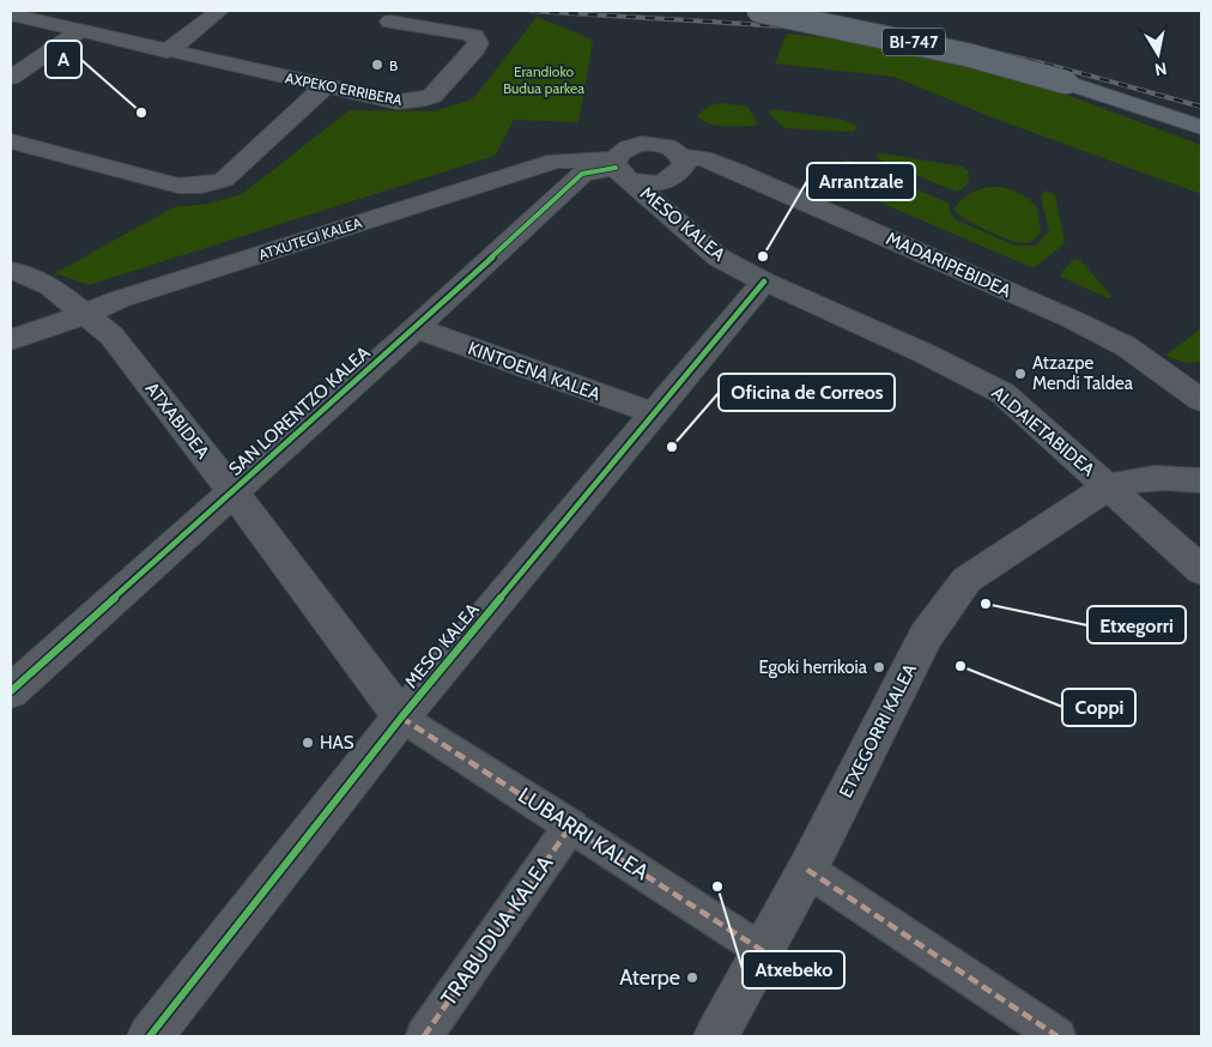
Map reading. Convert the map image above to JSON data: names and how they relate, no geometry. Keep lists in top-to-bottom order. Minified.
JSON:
{"streets":{"main road":["BI-747"],"street":["AXPEKO ERRIBERA","MESO KALEA","ATXUTEGI KALEA","MADARIPEBIDEA","KINTOENA KALEA","SAN LORENTZO KALEA","ATXABIDEA","ALDAIETABIDEA","ETXEGORRI KALEA","LUBARRI KALEA","TRABUDUA KALEA"]},"crossings":[["MESO KALEA","ATXUTEGI KALEA"],["MESO KALEA","MADARIPEBIDEA"],["MESO KALEA","KINTOENA KALEA"],["MESO KALEA","SAN LORENTZO KALEA"],["MESO KALEA","ATXABIDEA"],["MESO KALEA","ALDAIETABIDEA"],["MESO KALEA","LUBARRI KALEA"],["ATXUTEGI KALEA","MADARIPEBIDEA"],["ATXUTEGI KALEA","SAN LORENTZO KALEA"],["ATXUTEGI KALEA","ATXABIDEA"],["MADARIPEBIDEA","SAN LORENTZO KALEA"],["KINTOENA KALEA","SAN LORENTZO KALEA"],["SAN LORENTZO KALEA","ATXABIDEA"],["ATXABIDEA","LUBARRI KALEA"],["ALDAIETABIDEA","ETXEGORRI KALEA"],["ETXEGORRI KALEA","LUBARRI KALEA"],["LUBARRI KALEA","TRABUDUA KALEA"]],"parks":["Erandioko Budua parkea"],"places":["B","A","Arrantzale","Atzazpe Mendi Taldea","Oficina de Correos","Etxegorri","Coppi","Egoki herrikoia","HAS","Atxebeko","Aterpe"],"north":"bottom"}
